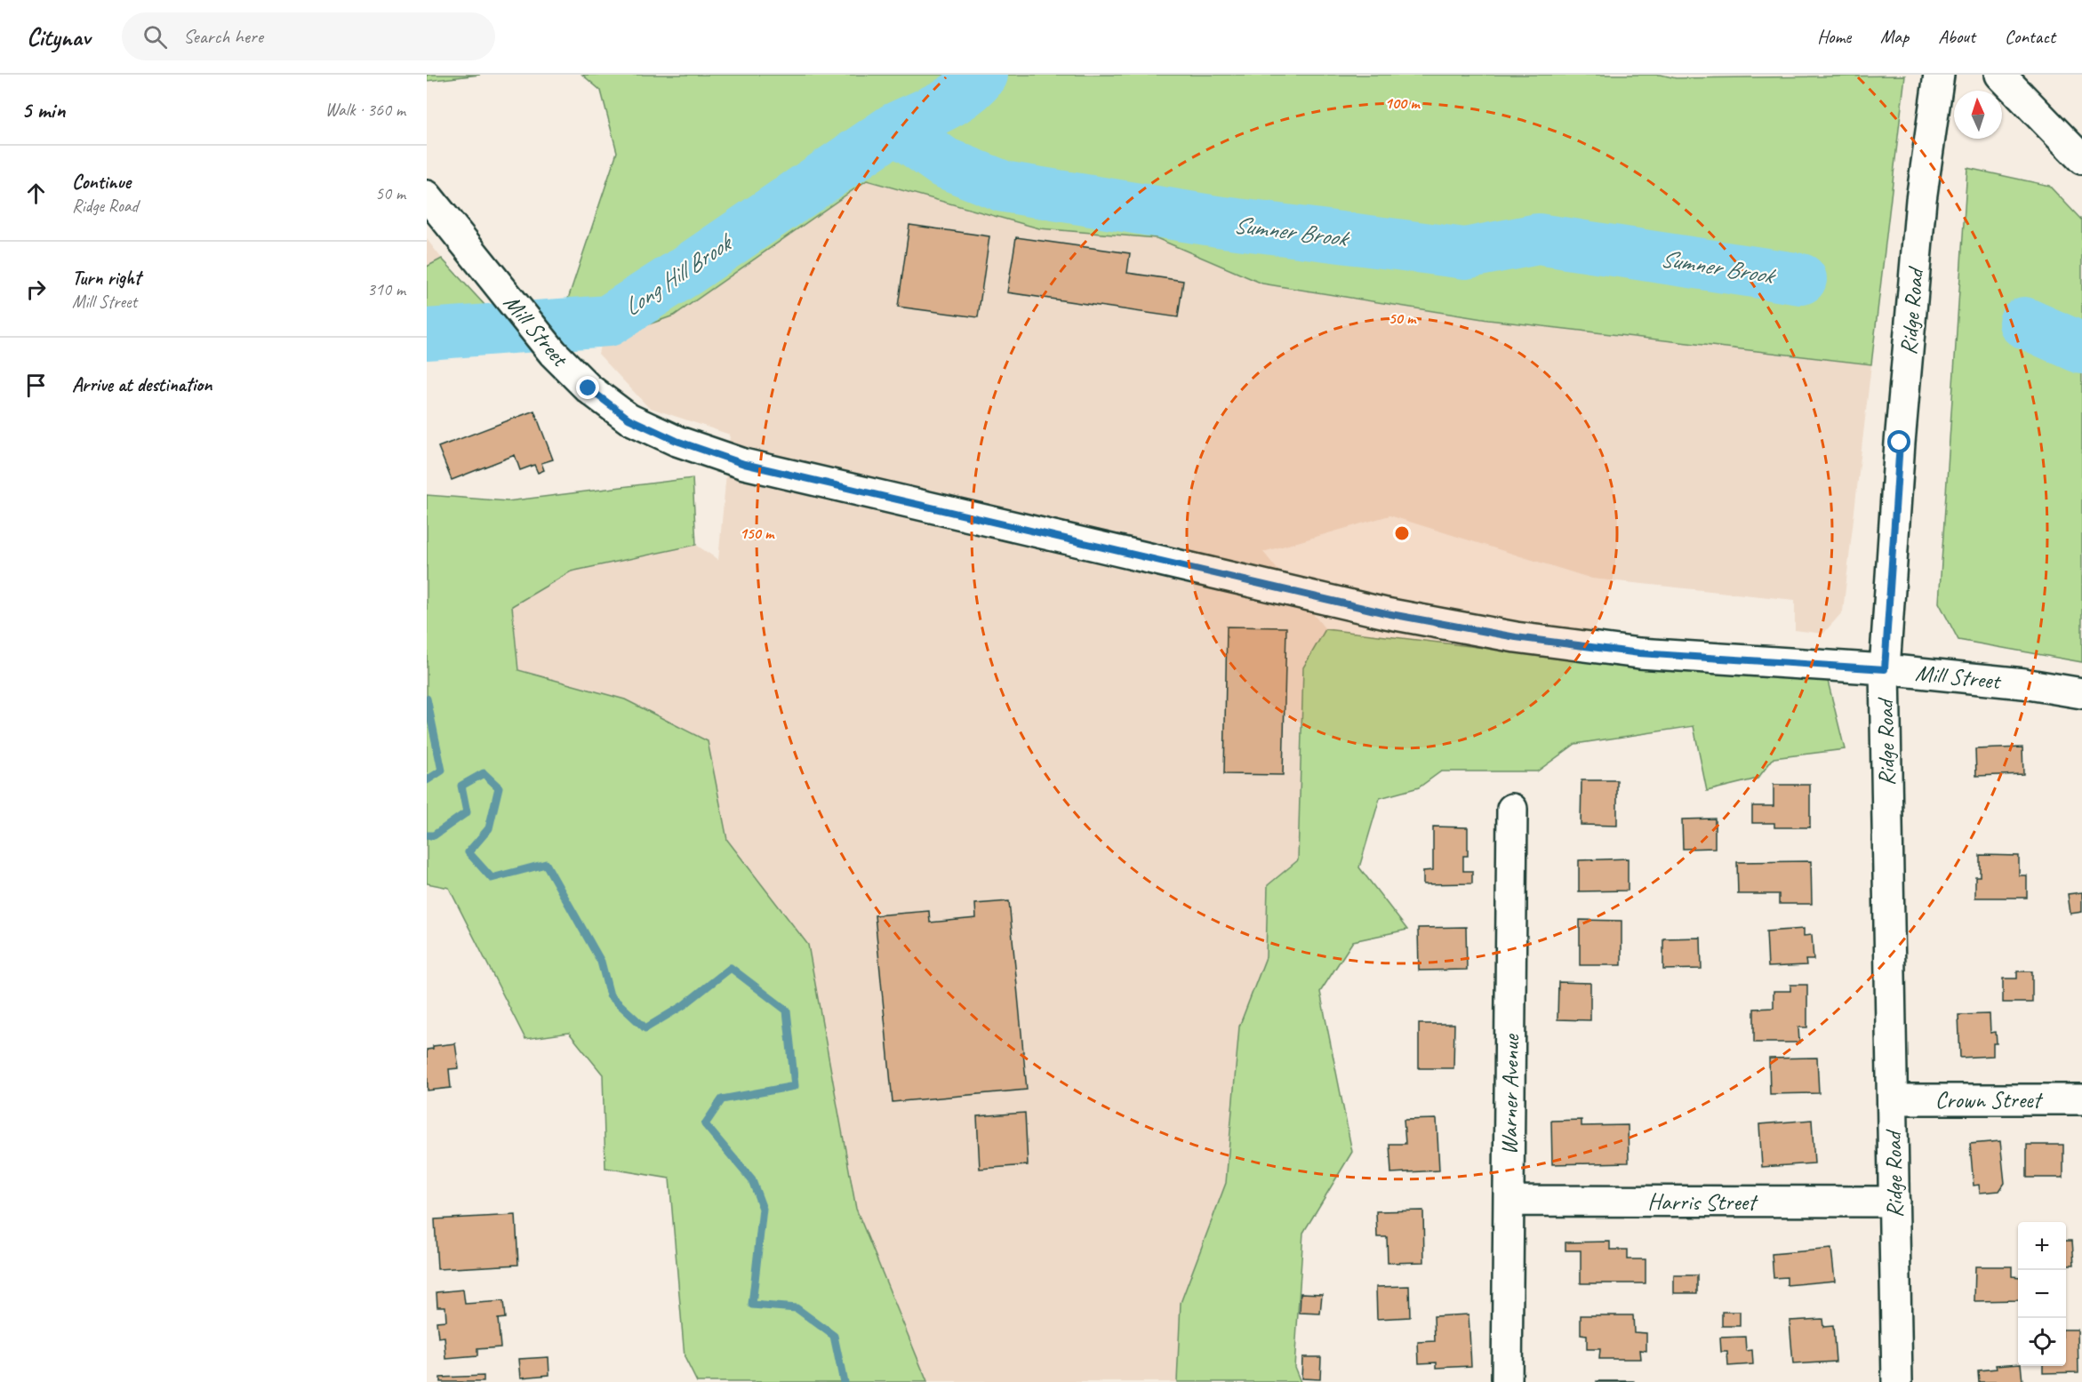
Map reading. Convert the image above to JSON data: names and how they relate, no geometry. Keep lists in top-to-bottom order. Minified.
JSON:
{"streets":{"street":["Ridge Road","Mill Street","Warner Avenue","Crown Street","Harris Street"]},"crossings":[["Ridge Road","Mill Street"],["Ridge Road","Crown Street"],["Ridge Road","Harris Street"],["Warner Avenue","Harris Street"]],"water":["Sumner Brook","Long Hill Brook"],"north":"top","page":{"header":"Citynav","search":"Search here","nav":["Home","Map","About","Contact"],"heading":["5 min","Walk · 360 m"],"list":[["Continue","Ridge Road","50 m"],["Turn right","Mill Street","310 m"],"Arrive at destination"],"map_buttons":["+","−"]},"rings":["100 m","50 m","150 m"]}
